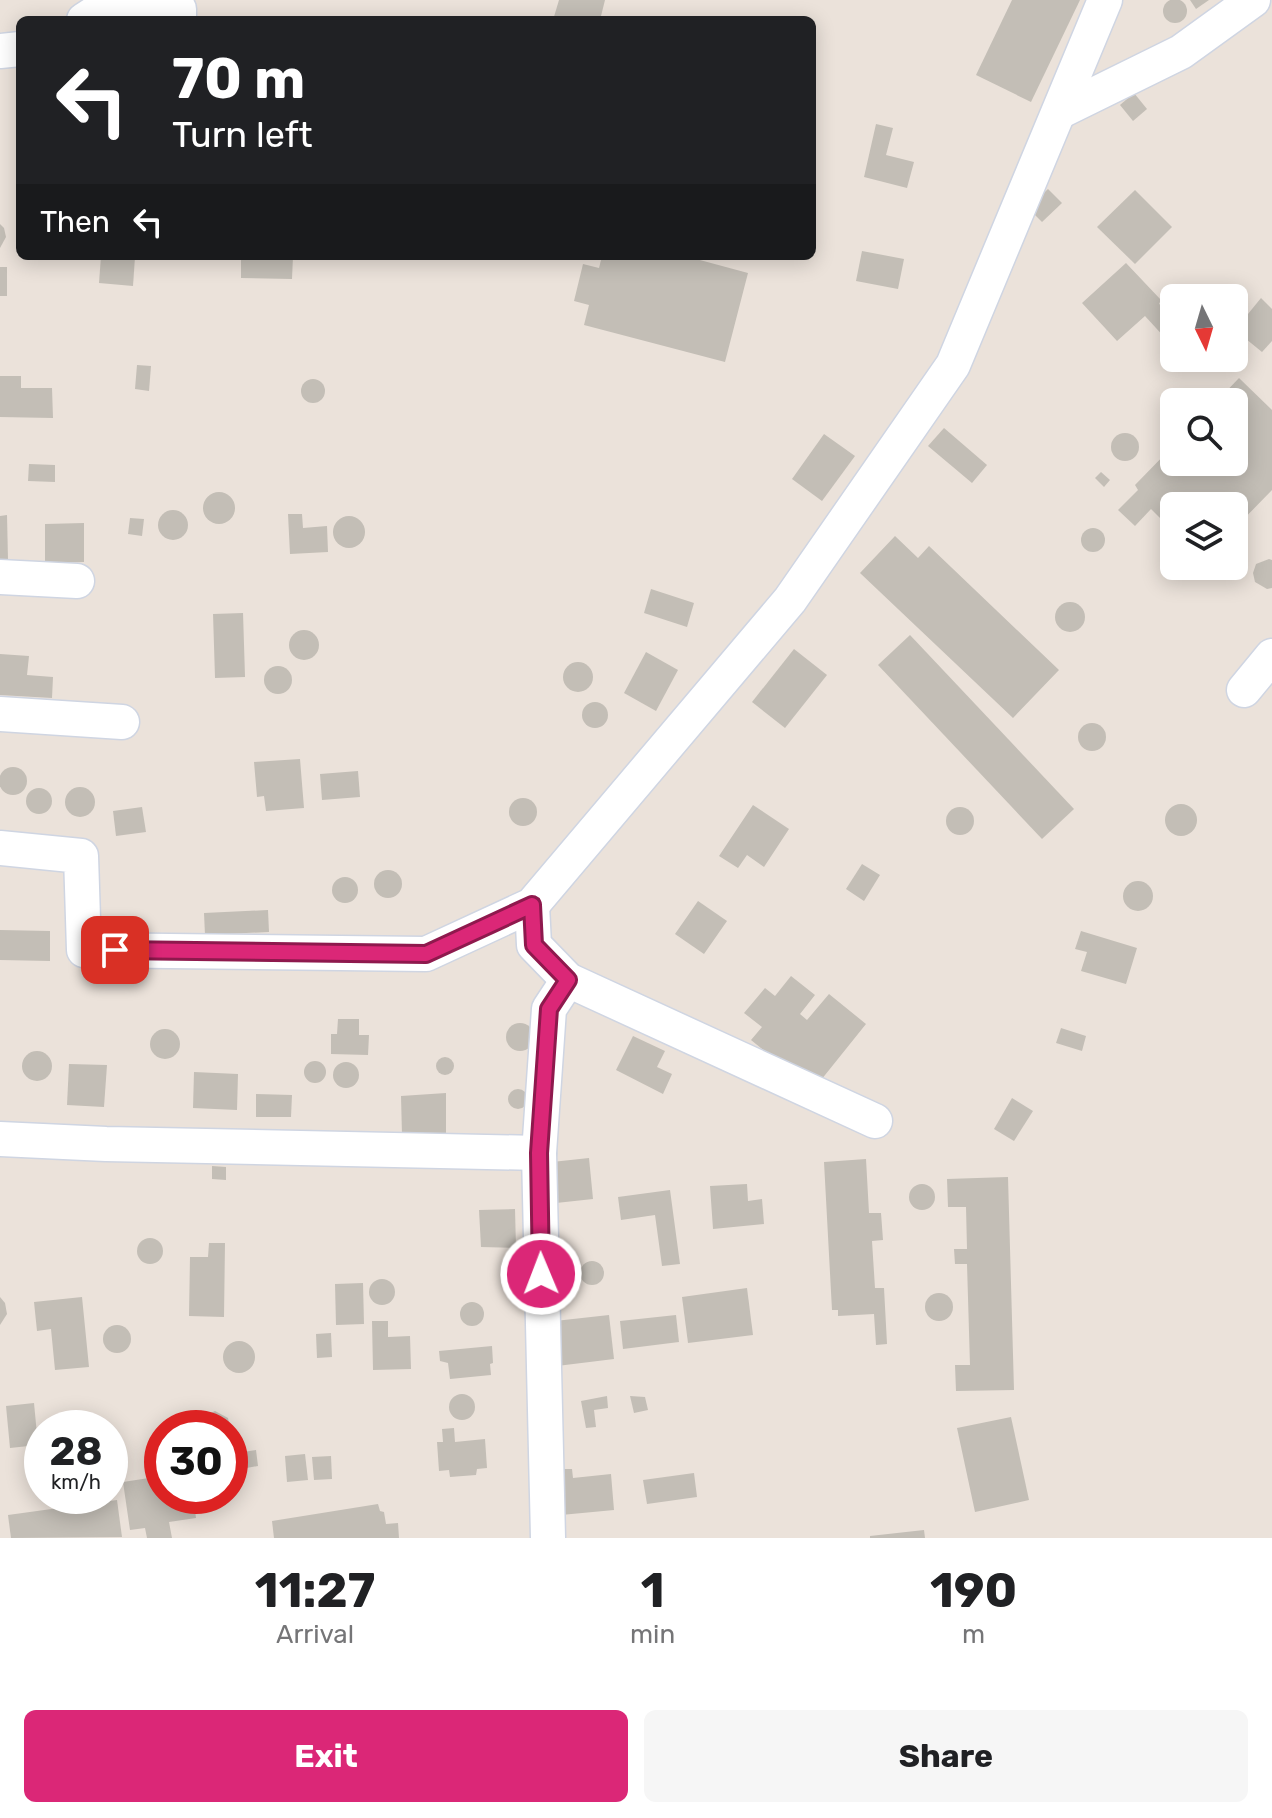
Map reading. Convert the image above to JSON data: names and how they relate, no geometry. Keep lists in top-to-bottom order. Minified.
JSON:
{"north":"bottom","page":{"turn":["70 m","Turn left"],"then":"Then","speed":"28 km/h","limit":"30","eta":["11:27","Arrival","1","min","190","m"],"buttons":["Exit","Share"]}}
